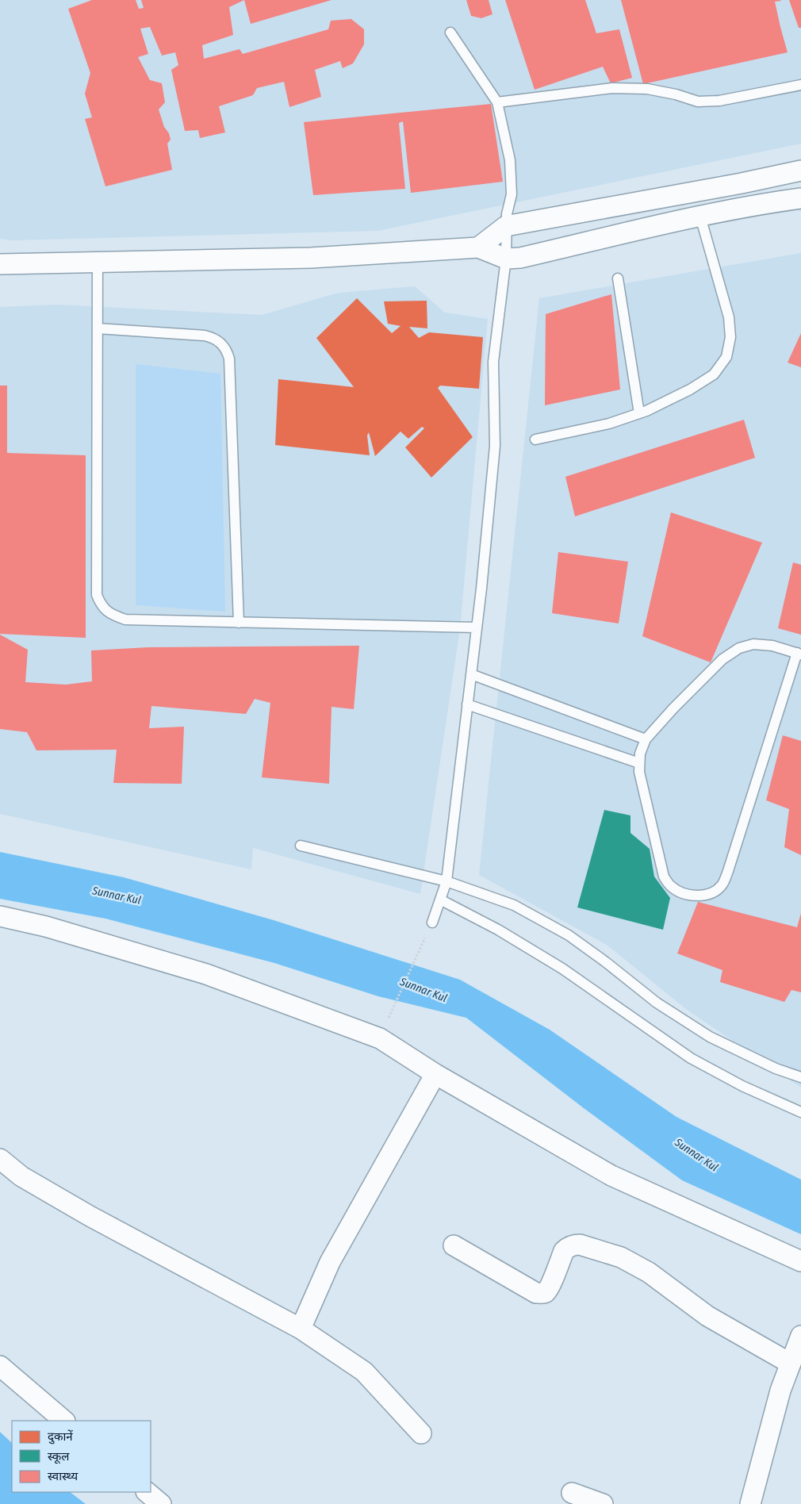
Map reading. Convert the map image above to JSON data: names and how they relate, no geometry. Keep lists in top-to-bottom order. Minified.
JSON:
{"water":["Sunnar Kul"],"legend":["दुकानें","स्कूल","स्वास्थ्य"]}
